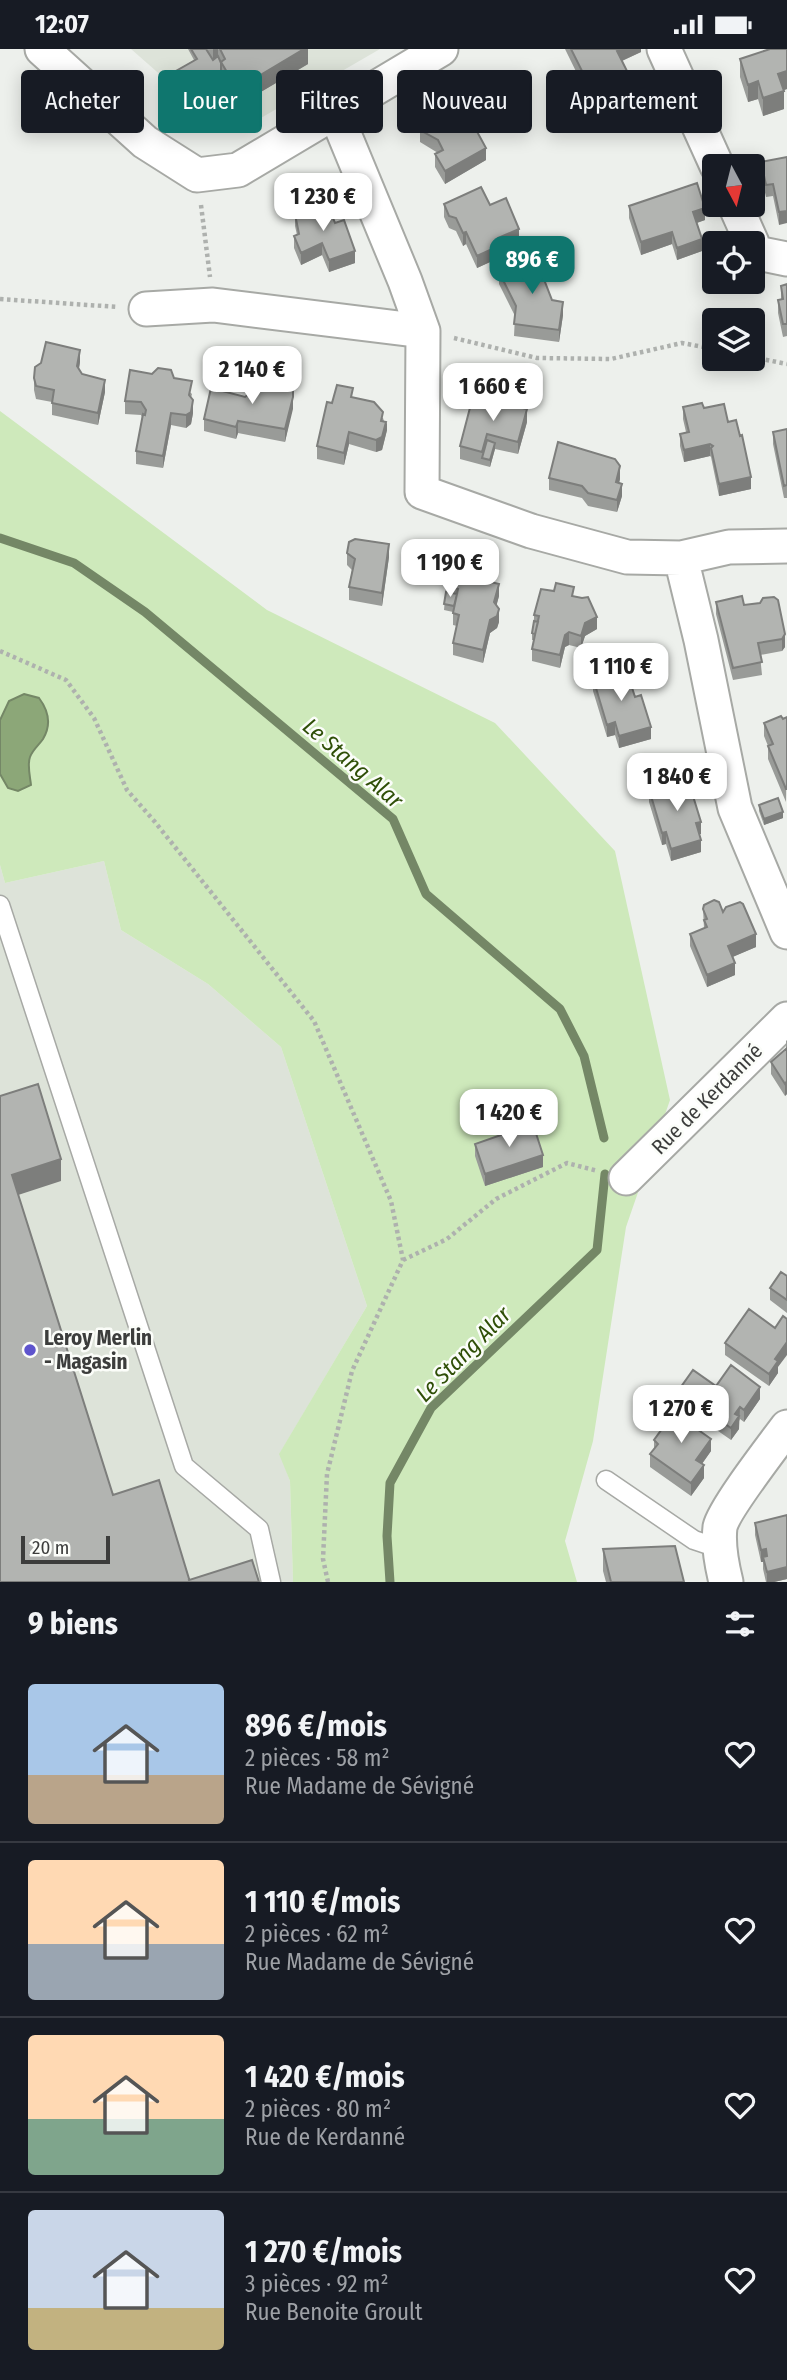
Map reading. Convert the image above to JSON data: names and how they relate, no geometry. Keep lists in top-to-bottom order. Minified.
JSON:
{"streets":{"street":["Rue de Kerdanné"]},"water":["Le Stang Alar"],"places":["Leroy Merlin - Magasin"],"scale_bar":"20 m","north":"bottom","page":{"status":"12:07","chip":["Acheter","Louer","Filtres","Nouveau","Appartement"],"price":["1 230 €","896 €","2 140 €","1 660 €","1 190 €","1 110 €","1 840 €","1 420 €","1 270 €"],"scale":"20 m","heading":"9 biens","list":[{"name":"896 €/mois","note":"2 pièces · 58 m² · Rue Madame de Sévigné"},{"name":"1 110 €/mois","note":"2 pièces · 62 m² · Rue Madame de Sévigné"},{"name":"1 420 €/mois","note":"2 pièces · 80 m² · Rue de Kerdanné"},{"name":"1 270 €/mois","note":"3 pièces · 92 m² · Rue Benoite Groult"}]}}
